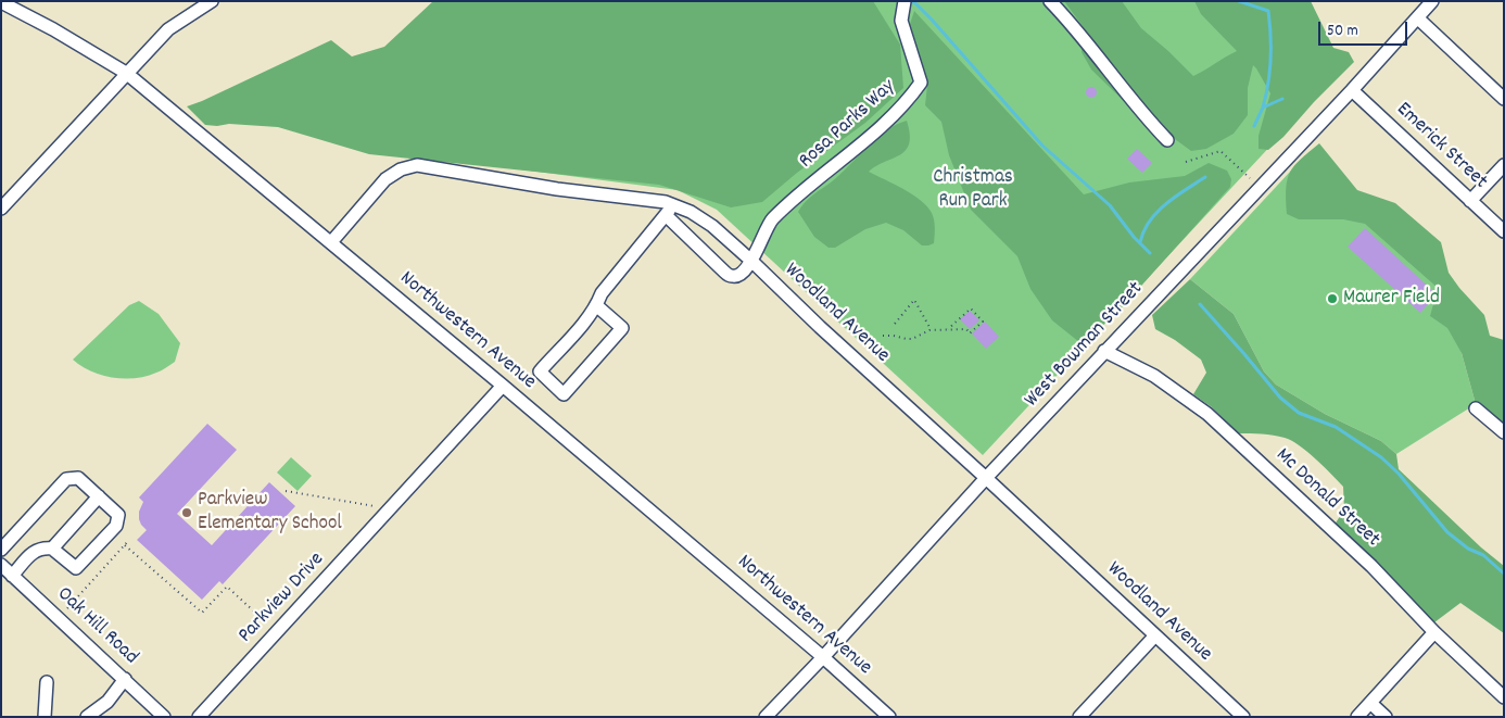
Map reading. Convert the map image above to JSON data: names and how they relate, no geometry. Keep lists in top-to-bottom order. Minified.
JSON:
{"streets":{"street":["Rosa Parks Way","Emerick Street","Woodland Avenue","Northwestern Avenue","West Bowman Street","Mc Donald Street","Parkview Drive","Oak Hill Road"]},"crossings":[["Rosa Parks Way","Woodland Avenue"],["Emerick Street","West Bowman Street"],["Woodland Avenue","Northwestern Avenue"],["Woodland Avenue","West Bowman Street"],["Northwestern Avenue","West Bowman Street"],["Northwestern Avenue","Parkview Drive"],["West Bowman Street","Mc Donald Street"]],"parks":["Christmas Run Park"],"places":["Maurer Field","Parkview Elementary School"],"scale_bar":"50 m"}
